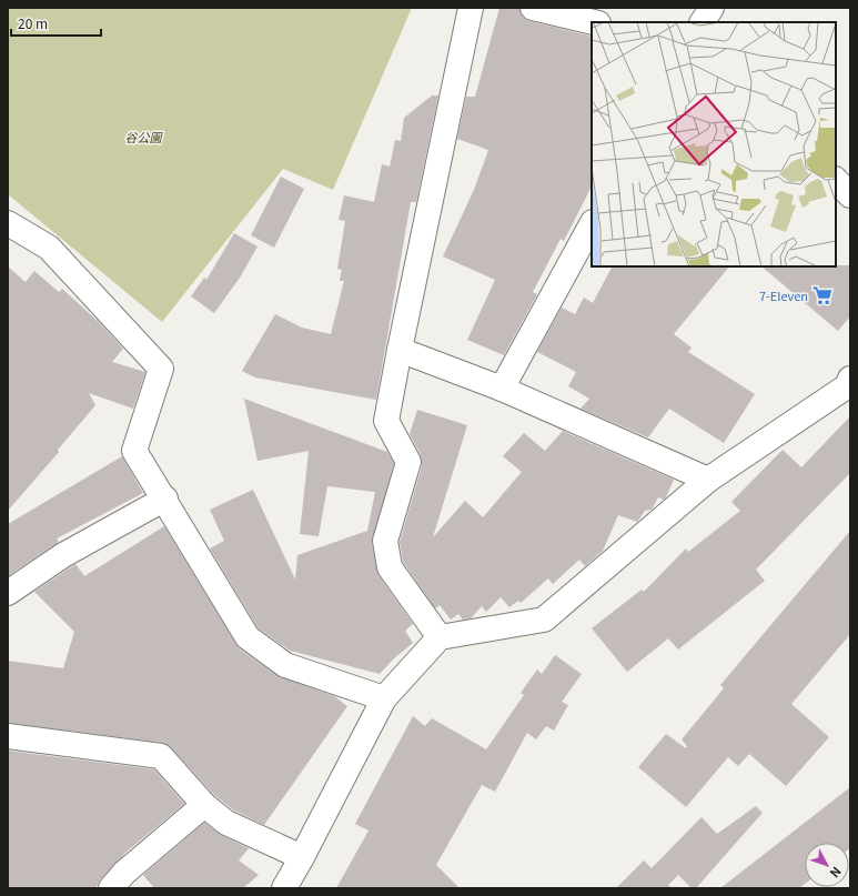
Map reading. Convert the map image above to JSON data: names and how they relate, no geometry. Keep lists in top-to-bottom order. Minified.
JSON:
{"parks":["谷公園"],"places":{"supermarket":["7-Eleven"]},"scale_bar":"20 m","north":"bottom right"}
